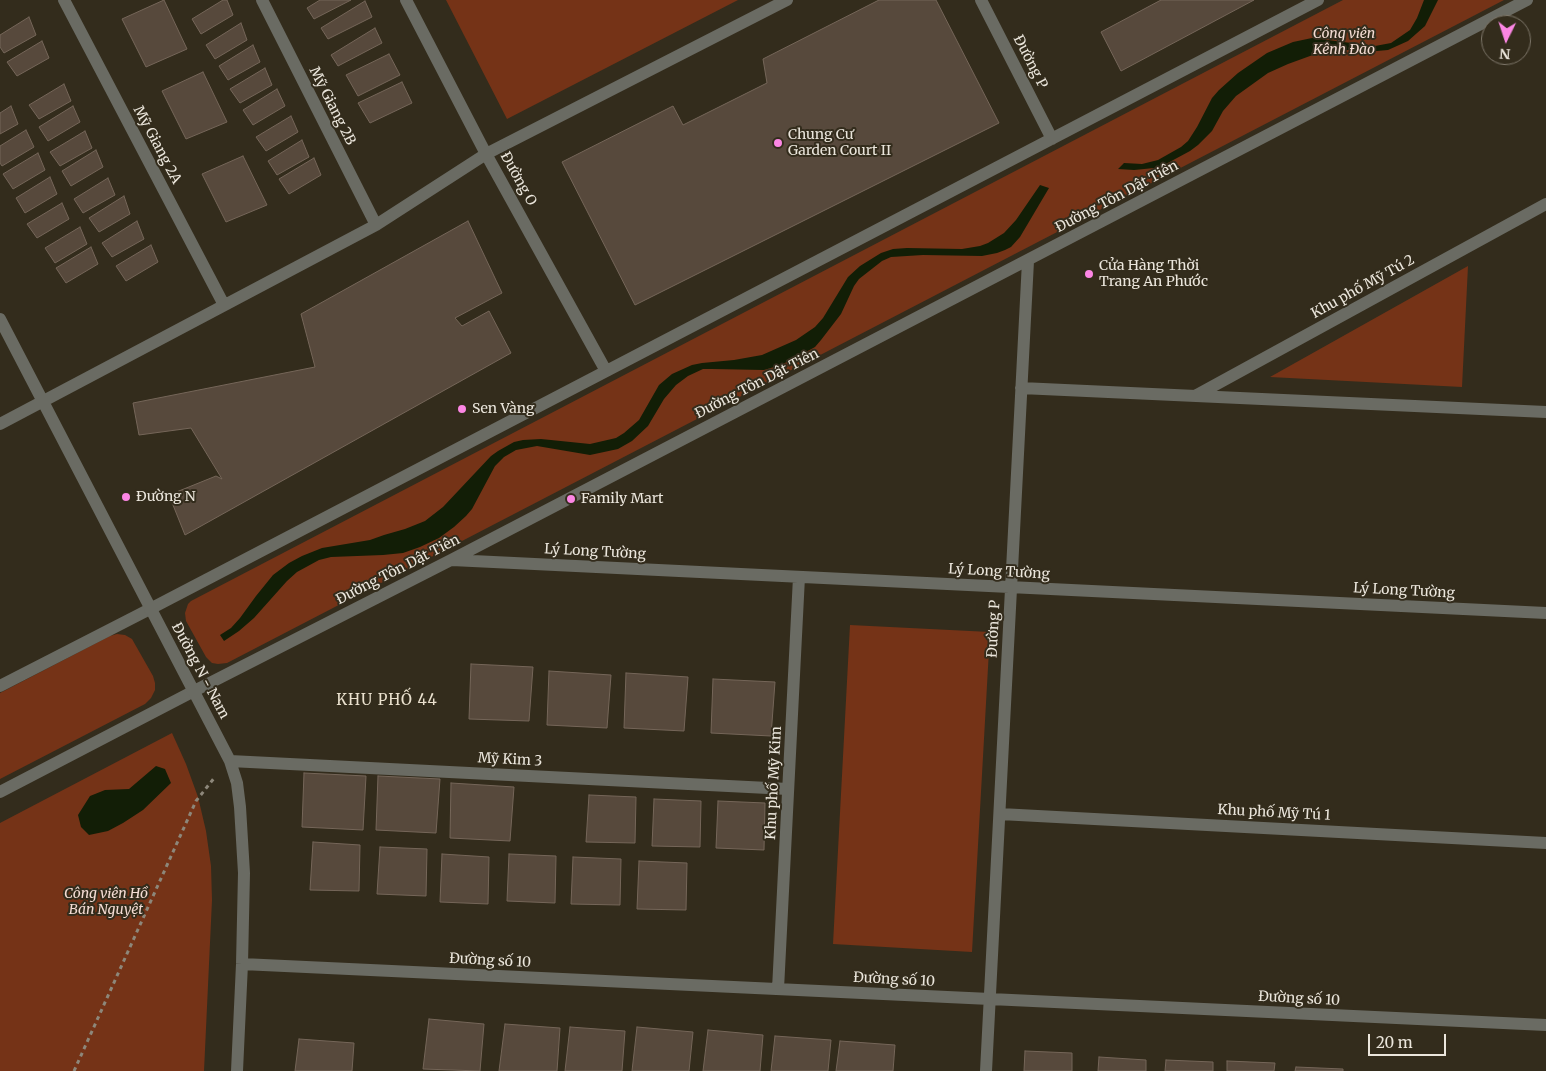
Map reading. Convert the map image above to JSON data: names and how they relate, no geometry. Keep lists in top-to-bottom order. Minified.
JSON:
{"streets":{"street":["Đường P","Mỹ Giang 2B","Mỹ Giang 2A","Đường O","Đường Tôn Dật Tiên","Khu phố Mỹ Tú 2","Lý Long Tường","Đường N - Nam","Mỹ Kim 3","Khu phố Mỹ Kim","Khu phố Mỹ Tú 1","Đường số 10"]},"crossings":[["Đường P","Đường Tôn Dật Tiên"],["Đường P","Lý Long Tường"],["Đường P","Khu phố Mỹ Tú 1"],["Đường P","Đường số 10"],["Đường Tôn Dật Tiên","Lý Long Tường"],["Đường Tôn Dật Tiên","Đường N - Nam"],["Lý Long Tường","Khu phố Mỹ Kim"],["Đường N - Nam","Mỹ Kim 3"],["Đường N - Nam","Đường số 10"],["Mỹ Kim 3","Khu phố Mỹ Kim"],["Khu phố Mỹ Kim","Đường số 10"]],"districts":["KHU PHỐ 44"],"parks":["Công viên Kênh Đào","Công viên Hồ Bán Nguyệt"],"places":["Chung Cư Garden Court II","Cửa Hàng Thời Trang An Phước","Sen Vàng","Đường N","Family Mart"],"scale_bar":"20 m","north":"bottom"}
